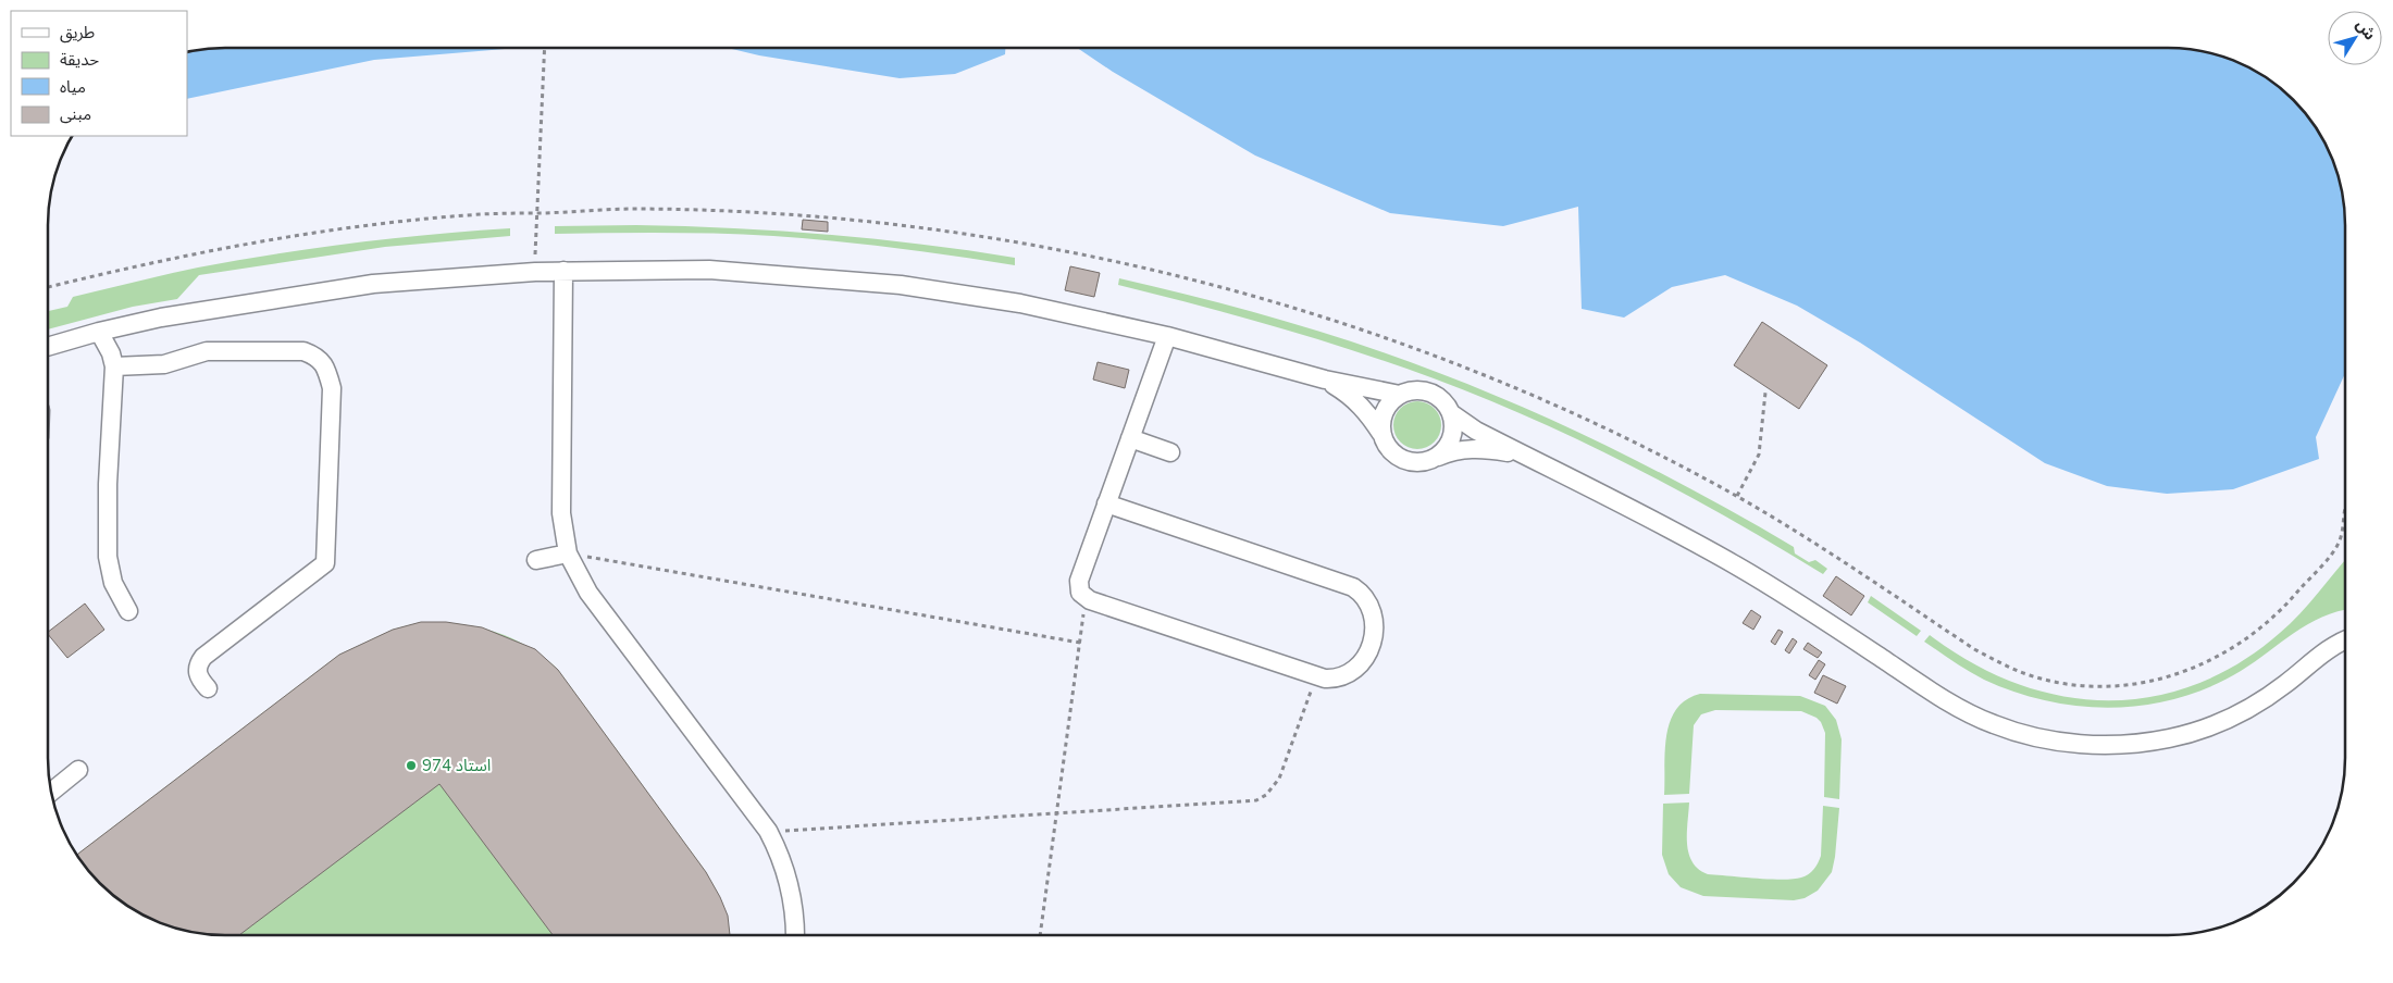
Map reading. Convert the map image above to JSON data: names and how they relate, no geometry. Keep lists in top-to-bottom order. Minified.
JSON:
{"places":["استاد 974"],"legend":["طريق","حديقة","مياه","مبنى"],"north":"top right"}
